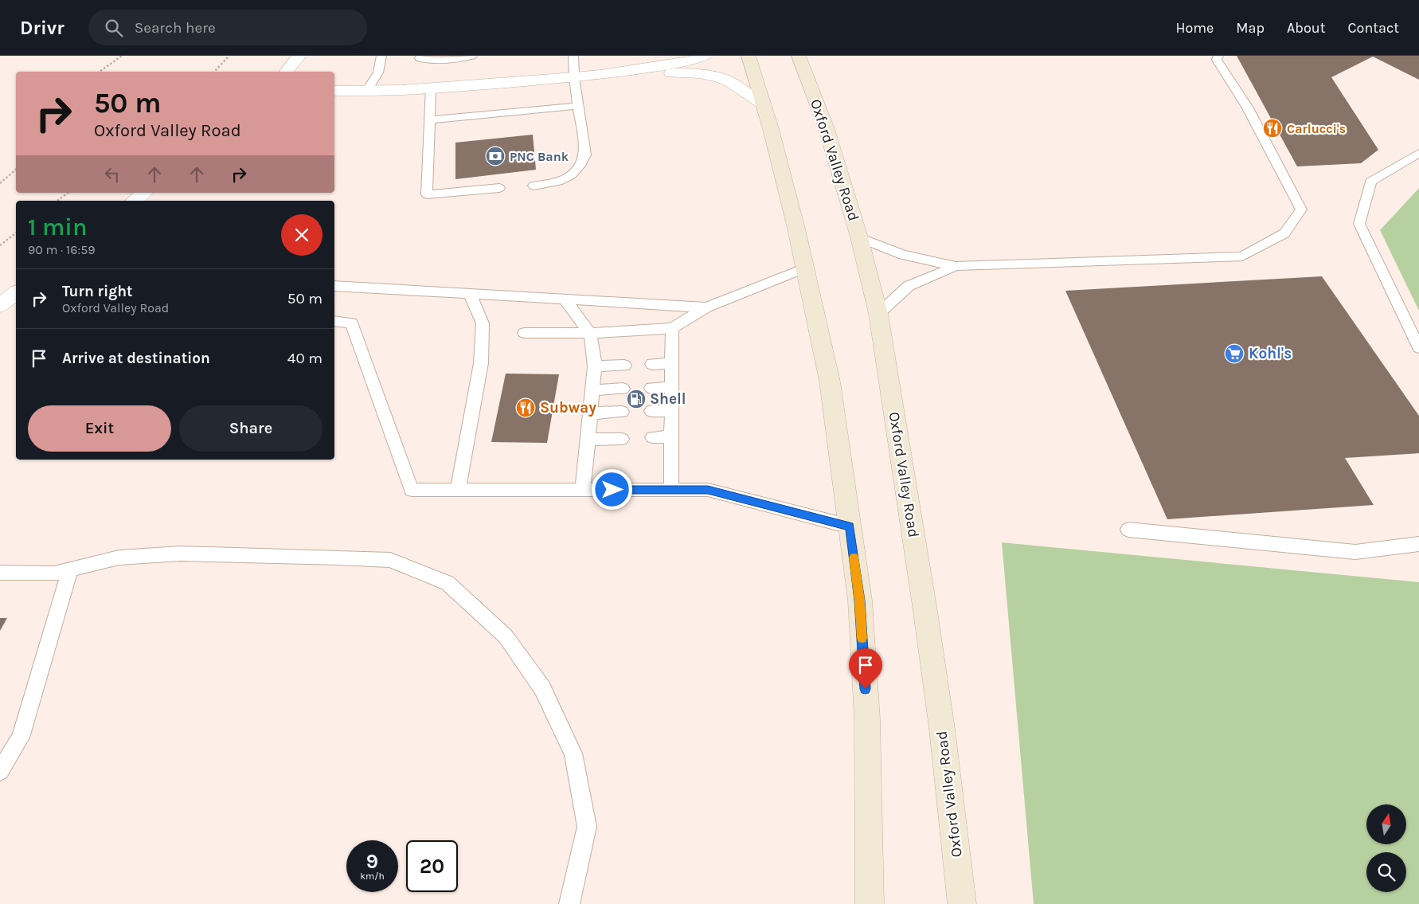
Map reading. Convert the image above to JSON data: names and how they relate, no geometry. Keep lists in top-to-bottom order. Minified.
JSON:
{"streets":{"main road":["Oxford Valley Road"]},"places":{"restaurant":["Carlucci's","Subway"],"bank":["PNC Bank"],"supermarket":["Kohl's"],"fuel station":["Shell"]},"north":"top","page":{"header":"Drivr","search":"Search here","nav":["Home","Map","About","Contact"],"turn":["50 m","Oxford Valley Road"],"heading":["1 min","90 m · 16:59"],"list":[{"name":"Turn right","note":"Oxford Valley Road","value":"50 m"},{"name":"Arrive at destination","value":"40 m"}],"buttons":["Exit","Share"],"speed":"9 km/h","limit":"20"}}
